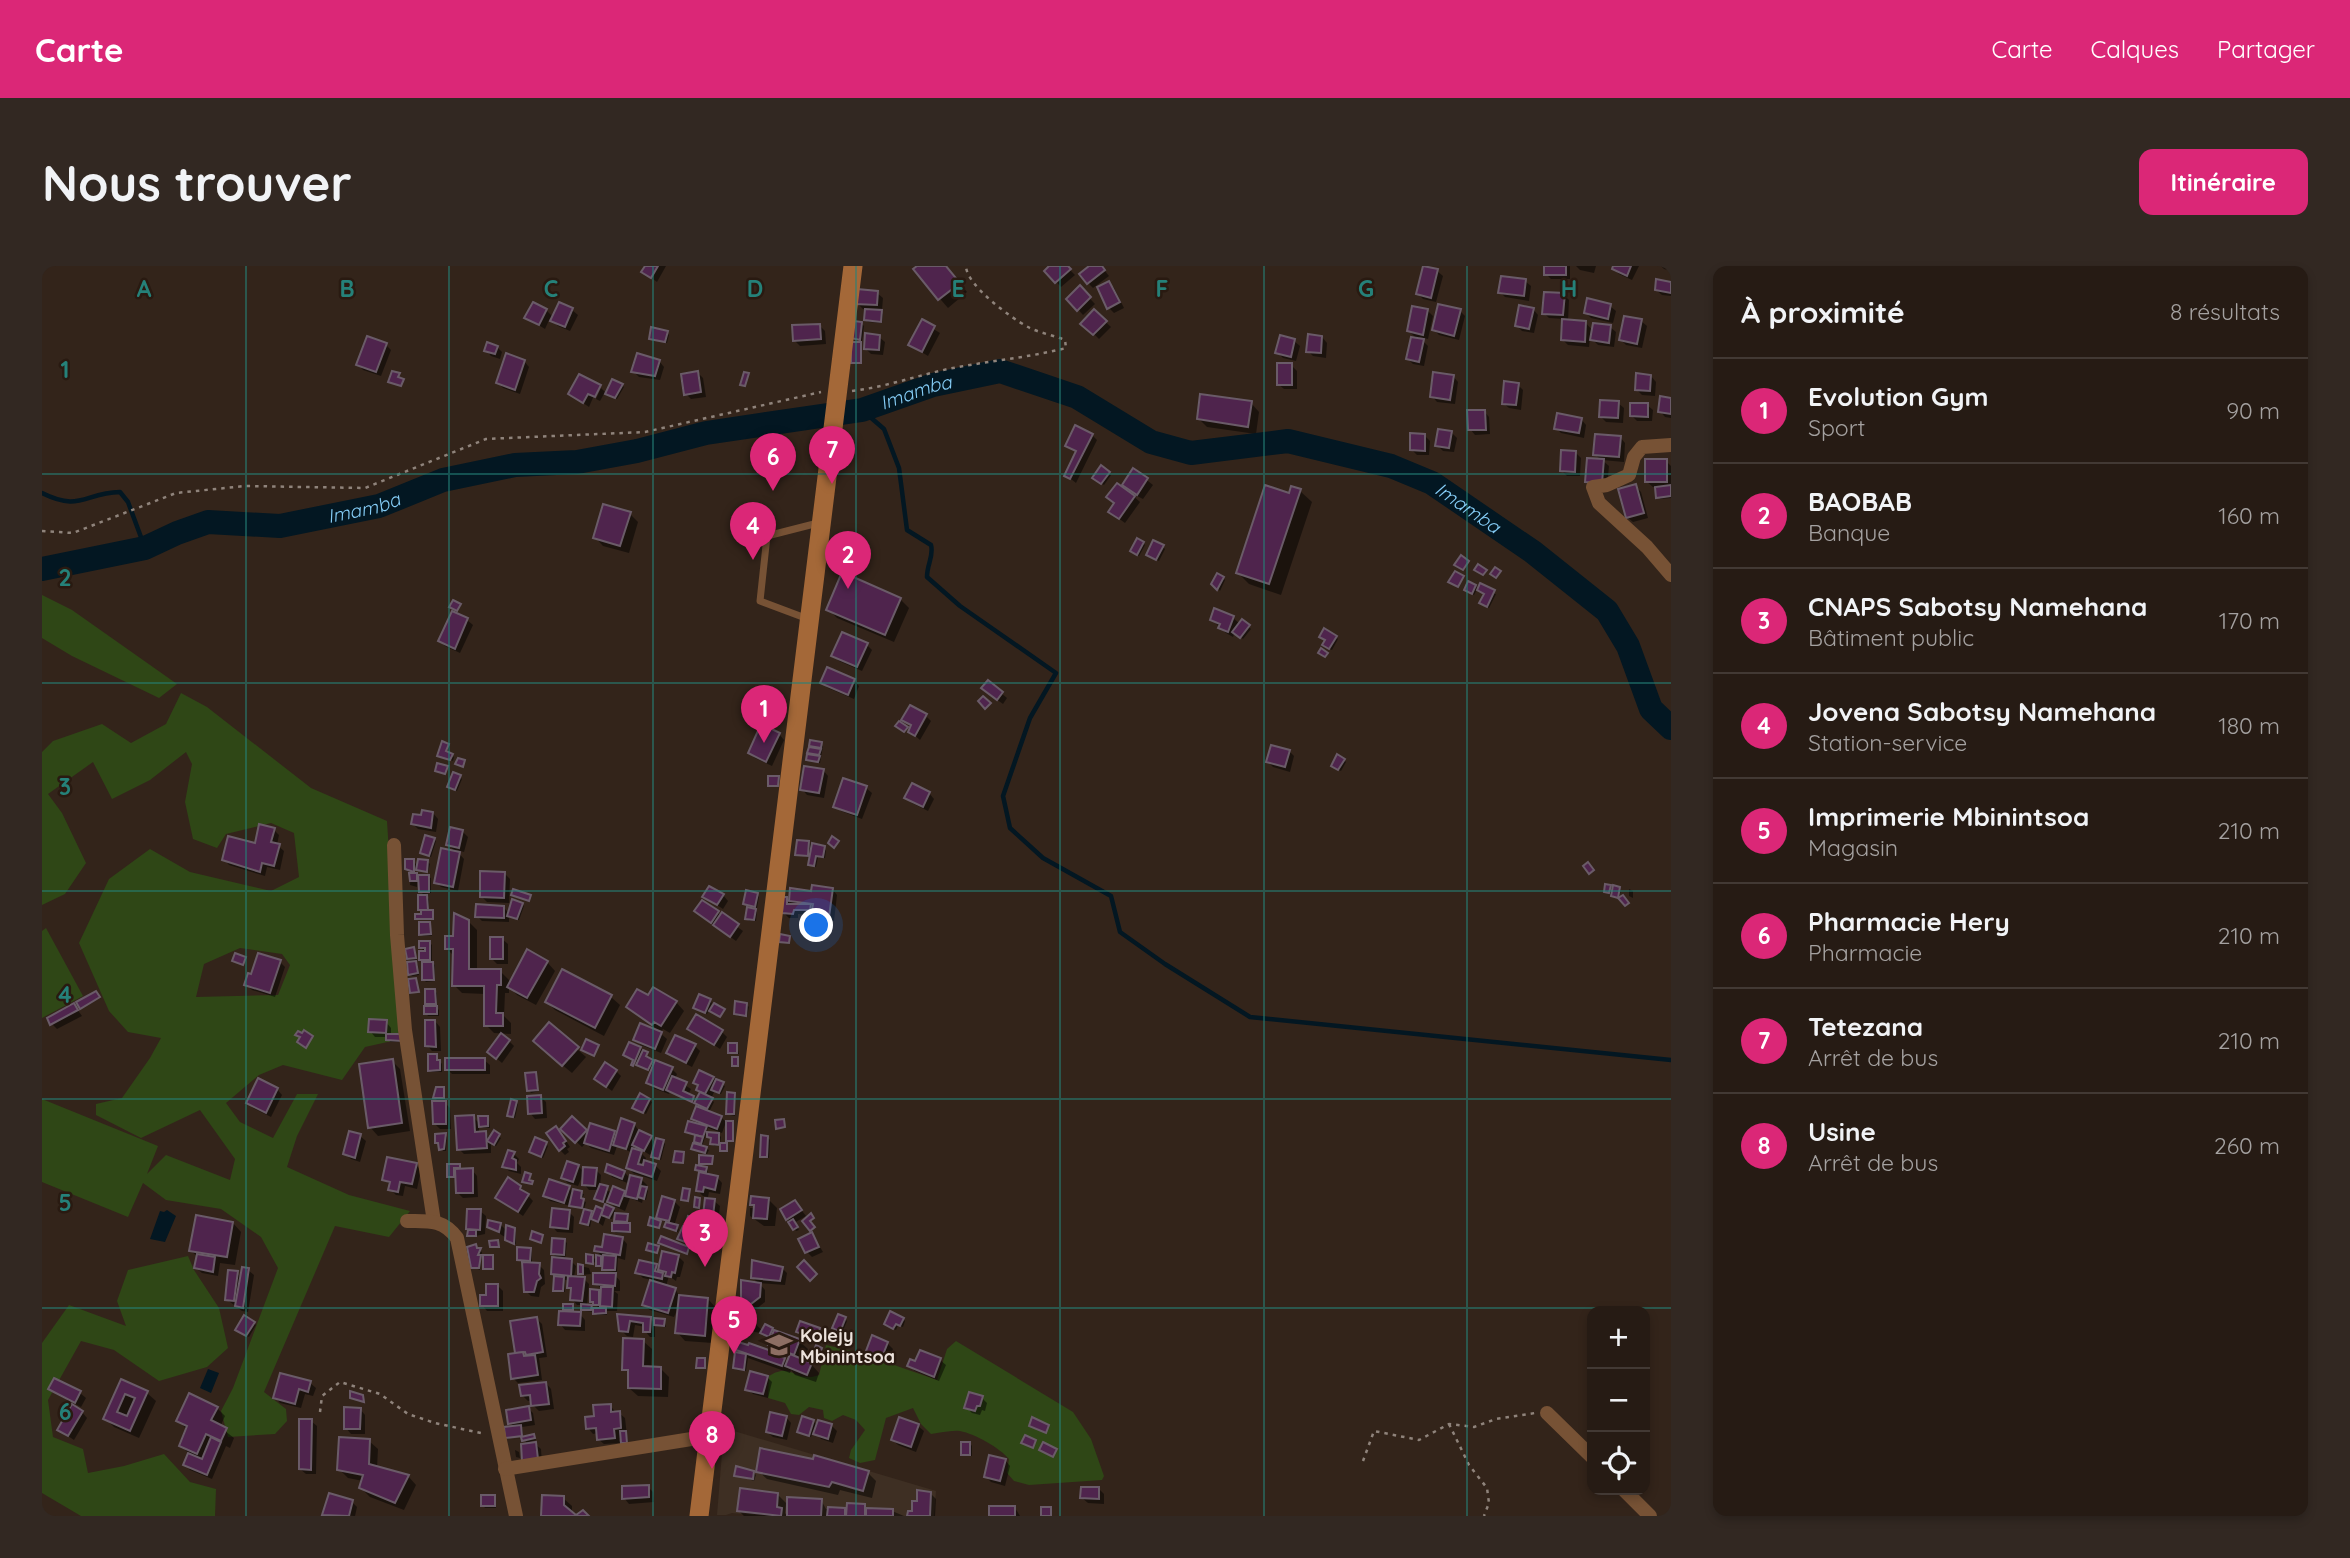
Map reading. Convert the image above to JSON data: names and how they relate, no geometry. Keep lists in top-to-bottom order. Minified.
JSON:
{"water":["Imamba"],"places":{"school or university":["Kolejy Mbinintsoa"]},"page":{"header":"Carte","nav":["Carte","Calques","Partager"],"buttons":"Itinéraire","title":"Nous trouver","heading":["À proximité","8 résultats"],"list":[{"mark":"1","name":"Evolution Gym","note":"Sport","value":"90 m"},{"mark":"2","name":"BAOBAB","note":"Banque","value":"160 m"},{"mark":"3","name":"CNAPS Sabotsy Namehana","note":"Bâtiment public","value":"170 m"},{"mark":"4","name":"Jovena Sabotsy Namehana","note":"Station-service","value":"180 m"},{"mark":"5","name":"Imprimerie Mbinintsoa","note":"Magasin","value":"210 m"},{"mark":"6","name":"Pharmacie Hery","note":"Pharmacie","value":"210 m"},{"mark":"7","name":"Tetezana","note":"Arrêt de bus","value":"210 m"},{"mark":"8","name":"Usine","note":"Arrêt de bus","value":"260 m"}],"pins":["7","6","4","2","1","3","5","8"],"map_buttons":["+","−"]},"grid":{"columns":["A","B","C","D","E","F","G","H"],"rows":["1","2","3","4","5","6"]}}
